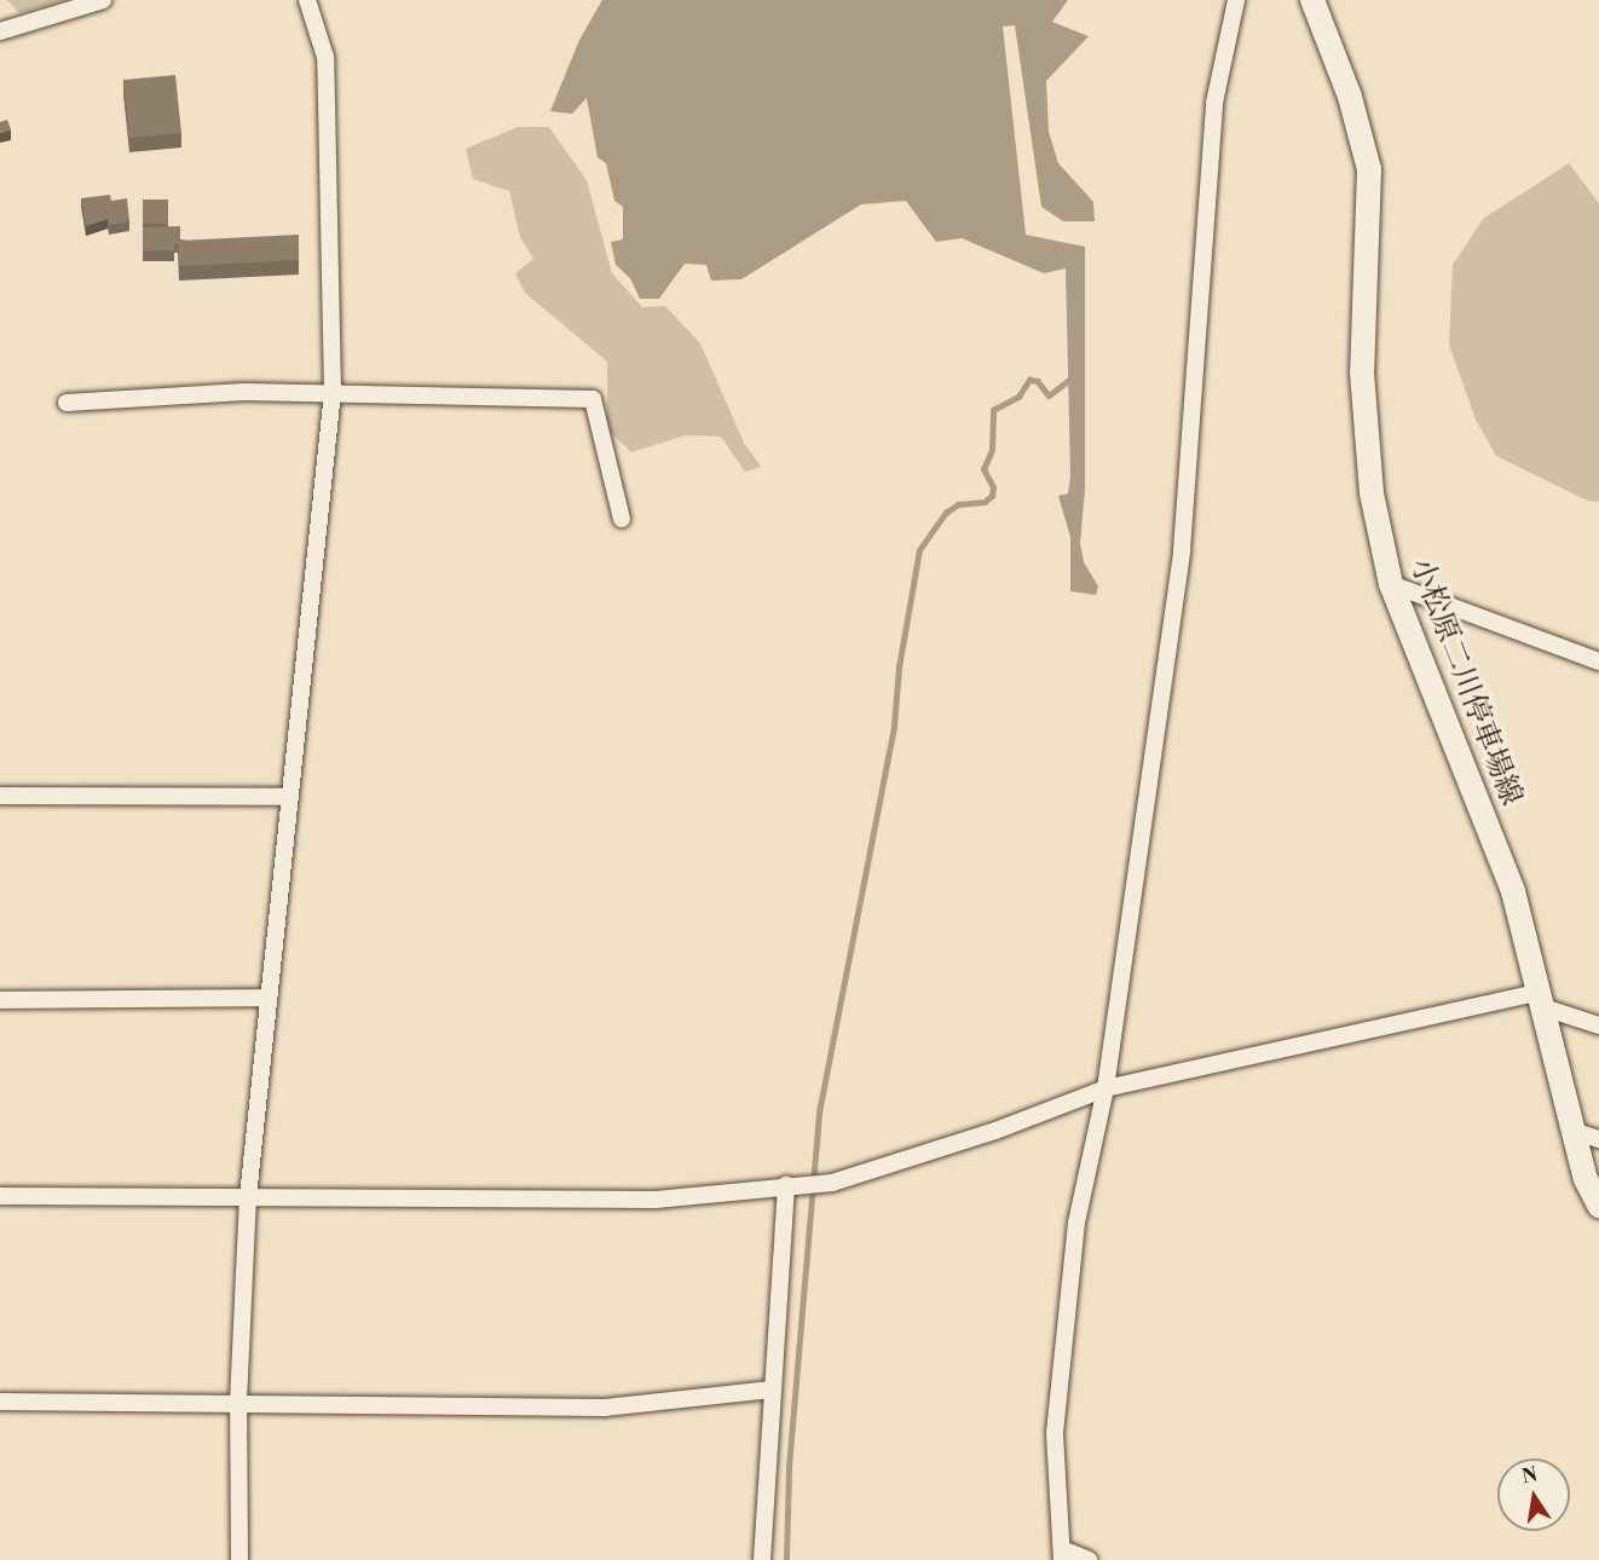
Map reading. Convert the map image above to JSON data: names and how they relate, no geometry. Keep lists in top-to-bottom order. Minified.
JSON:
{"streets":{"main road":["小松原二川停車場線"]},"north":"top"}
